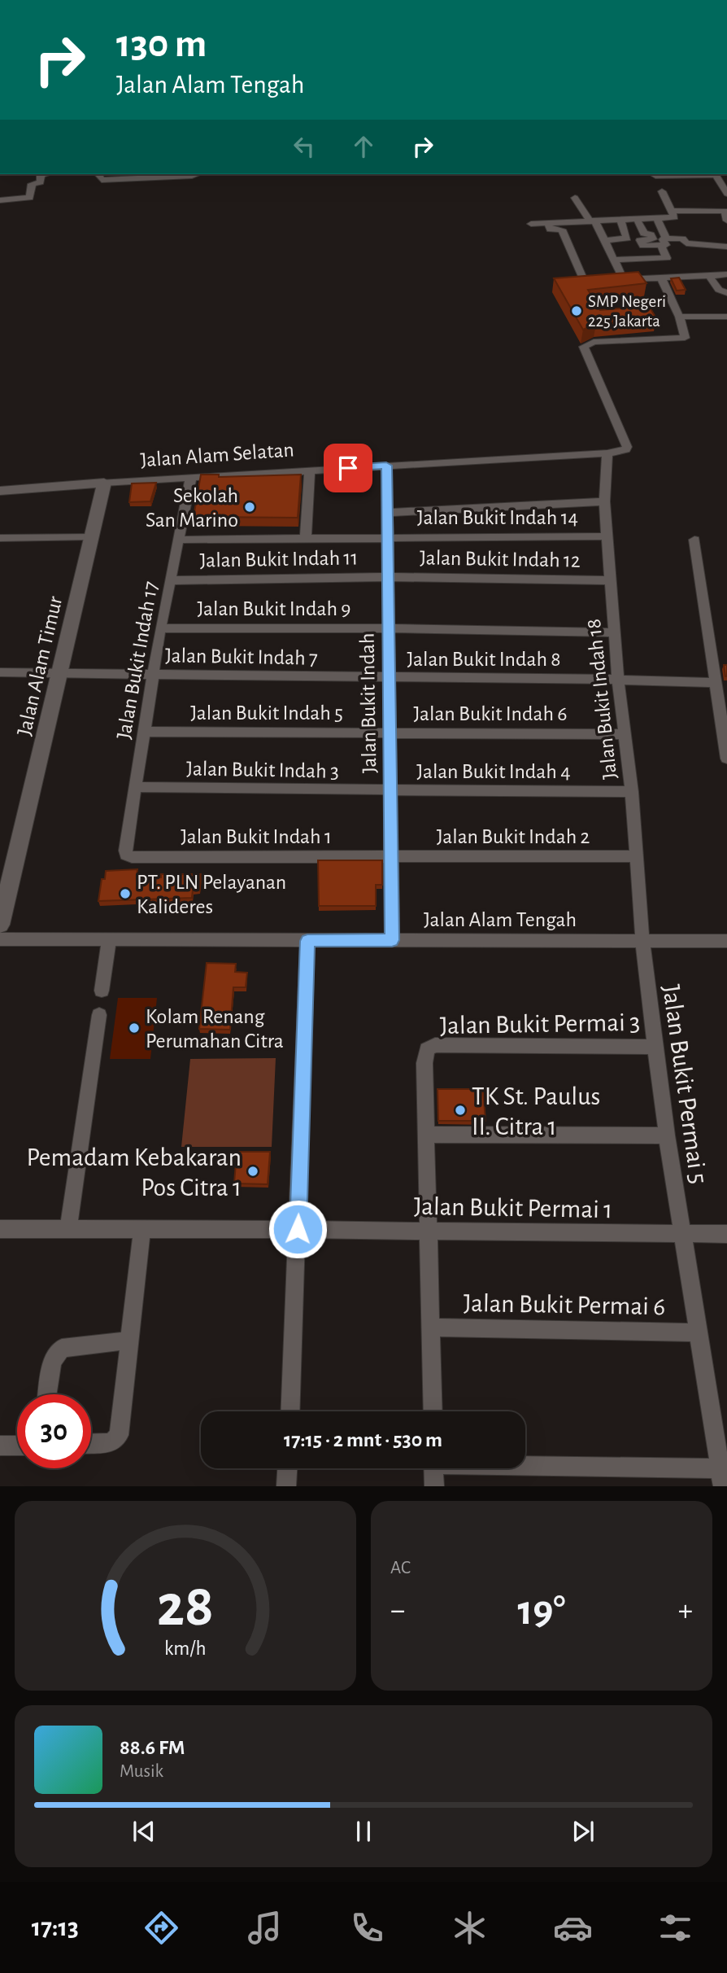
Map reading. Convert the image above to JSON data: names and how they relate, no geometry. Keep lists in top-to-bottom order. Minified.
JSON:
{"streets":{"street":["Jalan Alam Selatan","Jalan Bukit Indah 14","Jalan Bukit Indah 11","Jalan Bukit Indah 12","Jalan Bukit Indah 9","Jalan Bukit Indah 7","Jalan Bukit Indah 8","Jalan Bukit Indah 17","Jalan Alam Timur","Jalan Bukit Indah 18","Jalan Bukit Indah","Jalan Bukit Indah 5","Jalan Bukit Indah 6","Jalan Bukit Indah 3","Jalan Bukit Indah 4","Jalan Bukit Indah 1","Jalan Bukit Indah 2","Jalan Alam Tengah","Jalan Bukit Permai 3","Jalan Bukit Permai 5","Jalan Bukit Permai 1","Jalan Bukit Permai 6"]},"crossings":[["Jalan Alam Selatan","Jalan Bukit Indah 17"],["Jalan Alam Selatan","Jalan Alam Timur"],["Jalan Alam Selatan","Jalan Bukit Indah 18"],["Jalan Alam Selatan","Jalan Bukit Indah"],["Jalan Bukit Indah 14","Jalan Bukit Indah 17"],["Jalan Bukit Indah 14","Jalan Bukit Indah 18"],["Jalan Bukit Indah 14","Jalan Bukit Indah"],["Jalan Bukit Indah 11","Jalan Bukit Indah 12"],["Jalan Bukit Indah 11","Jalan Bukit Indah 17"],["Jalan Bukit Indah 11","Jalan Bukit Indah"],["Jalan Bukit Indah 12","Jalan Bukit Indah 18"],["Jalan Bukit Indah 12","Jalan Bukit Indah"],["Jalan Bukit Indah 9","Jalan Bukit Indah 17"],["Jalan Bukit Indah 9","Jalan Bukit Indah 18"],["Jalan Bukit Indah 9","Jalan Bukit Indah"],["Jalan Bukit Indah 7","Jalan Bukit Indah 8"],["Jalan Bukit Indah 7","Jalan Bukit Indah 17"],["Jalan Bukit Indah 7","Jalan Alam Timur"],["Jalan Bukit Indah 7","Jalan Bukit Indah"],["Jalan Bukit Indah 8","Jalan Bukit Indah 18"],["Jalan Bukit Indah 8","Jalan Bukit Indah"],["Jalan Bukit Indah 17","Jalan Bukit Indah 5"],["Jalan Bukit Indah 17","Jalan Bukit Indah 3"],["Jalan Bukit Indah 17","Jalan Bukit Indah 1"],["Jalan Bukit Indah 18","Jalan Bukit Indah 6"],["Jalan Bukit Indah 18","Jalan Bukit Indah 4"],["Jalan Bukit Indah 18","Jalan Bukit Indah 2"],["Jalan Bukit Indah 18","Jalan Alam Tengah"],["Jalan Bukit Indah 18","Jalan Bukit Permai 5"],["Jalan Bukit Indah","Jalan Bukit Indah 5"],["Jalan Bukit Indah","Jalan Bukit Indah 6"],["Jalan Bukit Indah","Jalan Bukit Indah 3"],["Jalan Bukit Indah","Jalan Bukit Indah 4"],["Jalan Bukit Indah","Jalan Bukit Indah 1"],["Jalan Bukit Indah","Jalan Bukit Indah 2"],["Jalan Bukit Indah","Jalan Alam Tengah"],["Jalan Bukit Indah 5","Jalan Bukit Indah 6"],["Jalan Bukit Indah 3","Jalan Bukit Indah 4"],["Jalan Bukit Indah 1","Jalan Bukit Indah 2"],["Jalan Alam Tengah","Jalan Bukit Permai 5"],["Jalan Bukit Permai 3","Jalan Bukit Permai 5"],["Jalan Bukit Permai 5","Jalan Bukit Permai 1"],["Jalan Bukit Permai 5","Jalan Bukit Permai 6"]],"places":["SMP Negeri 225 Jakarta","Sekolah San Marino","PT. PLN Pelayanan Kalideres","Kolam Renang Perumahan Citra","TK St. Paulus II. Citra 1","Pemadam Kebakaran Pos Citra 1"],"page":{"turn":["130 m","Jalan Alam Tengah"],"limit":"30","trip":"17:15 · 2 mnt · 530 m","tile":"AC","heat":["−","19°","+"],"song":["88.6 FM","Musik"],"tabs":"17:13","gauge":["28","km/h"]}}
